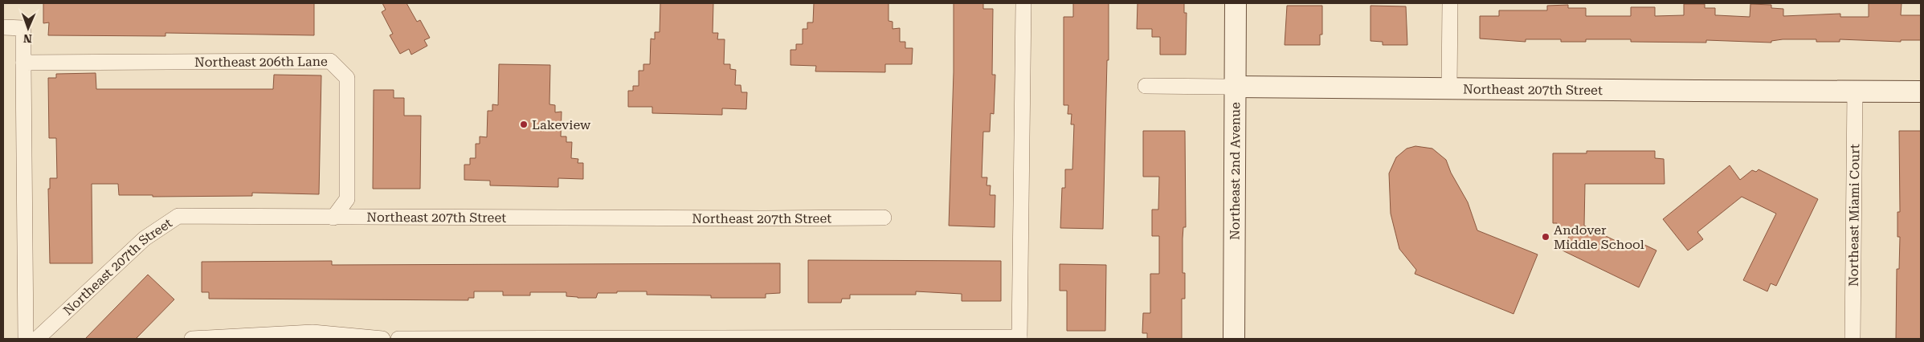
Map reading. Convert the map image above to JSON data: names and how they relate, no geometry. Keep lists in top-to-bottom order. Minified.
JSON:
{"streets":{"street":["Northeast 206th Lane","Northeast 207th Street","Northeast 2nd Avenue","Northeast Miami Court"]},"crossings":[["Northeast 206th Lane","Northeast 207th Street"],["Northeast 207th Street","Northeast 2nd Avenue"],["Northeast 207th Street","Northeast Miami Court"]],"places":["Lakeview","Andover Middle School"],"north":"bottom"}
